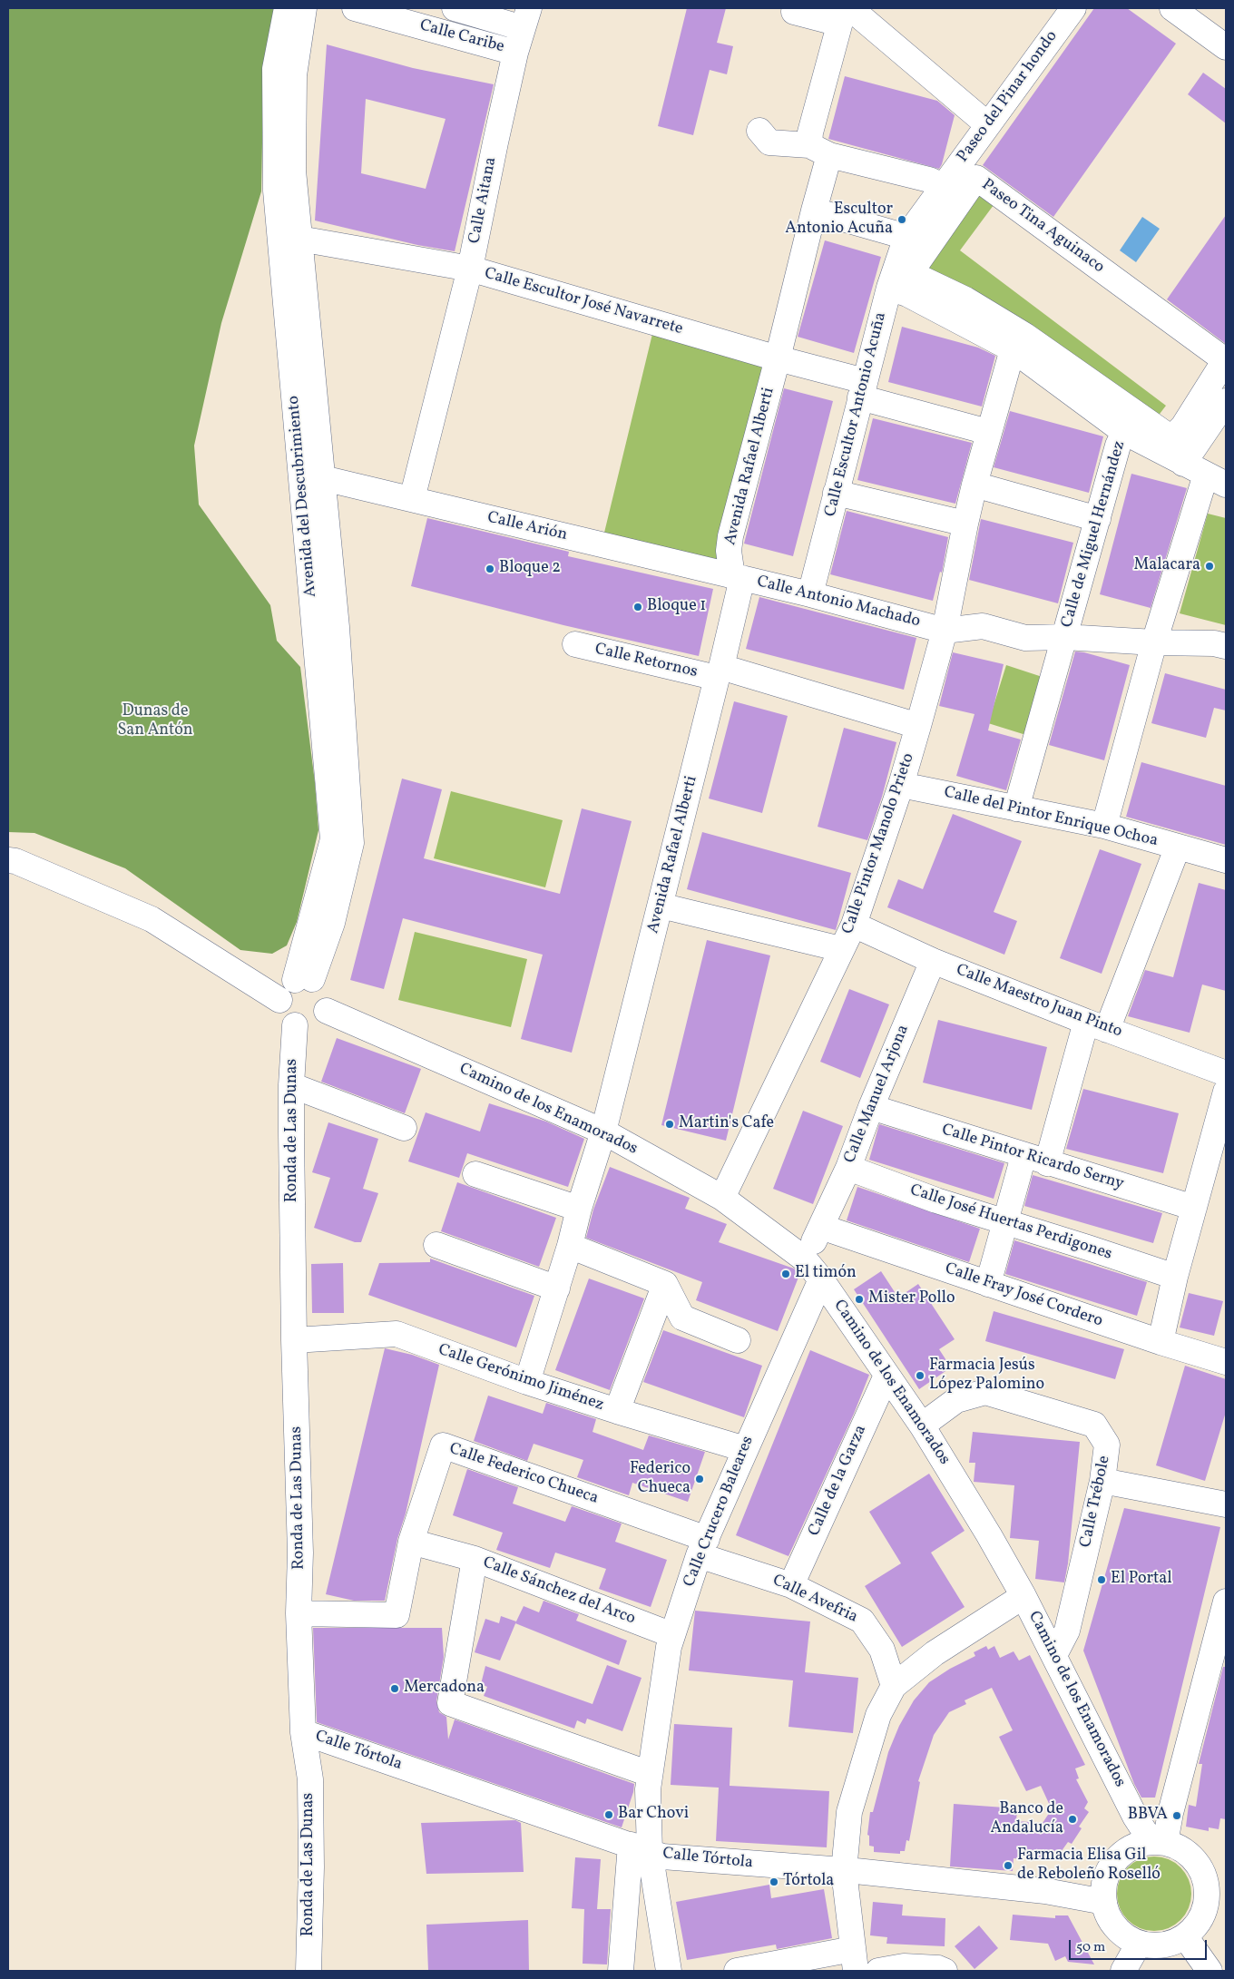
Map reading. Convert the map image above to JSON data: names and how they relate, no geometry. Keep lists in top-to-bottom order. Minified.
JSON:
{"streets":{"street":["Calle Caribe","Paseo del Pinar hondo","Calle Aitana","Paseo Tina Aguinaco","Calle Escultor José Navarrete","Calle Escultor Antonio Acuña","Avenida Rafael Alberti","Avenida del Descubrimiento","Calle Arión","Calle de Miguel Hernández","Calle Antonio Machado","Calle Retornos","Calle del Pintor Enrique Ochoa","Calle Pintor Manolo Prieto","Calle Maestro Juan Pinto","Calle Manuel Arjona","Camino de los Enamorados","Ronda de Las Dunas","Calle Pintor Ricardo Serny","Calle José Huertas Perdigones","Calle Fray José Cordero","Calle Gerónimo Jiménez","Calle Federico Chueca","Calle de la Garza","Calle Trébole","Calle Crucero Baleares","Calle Sánchez del Arco","Calle Avefria","Calle Tórtola"]},"crossings":[["Calle Caribe","Calle Aitana"],["Paseo del Pinar hondo","Calle Escultor Antonio Acuña"],["Calle Aitana","Calle Escultor José Navarrete"],["Calle Aitana","Calle Arión"],["Calle Escultor José Navarrete","Calle Escultor Antonio Acuña"],["Calle Escultor José Navarrete","Avenida Rafael Alberti"],["Calle Escultor José Navarrete","Avenida del Descubrimiento"],["Calle Escultor José Navarrete","Calle Pintor Manolo Prieto"],["Calle Escultor Antonio Acuña","Calle Antonio Machado"],["Avenida Rafael Alberti","Calle Arión"],["Avenida Rafael Alberti","Calle Antonio Machado"],["Avenida Rafael Alberti","Calle Retornos"],["Avenida Rafael Alberti","Camino de los Enamorados"],["Avenida Rafael Alberti","Calle Gerónimo Jiménez"],["Avenida del Descubrimiento","Calle Arión"],["Avenida del Descubrimiento","Camino de los Enamorados"],["Avenida del Descubrimiento","Ronda de Las Dunas"],["Calle Arión","Calle Antonio Machado"],["Calle de Miguel Hernández","Calle del Pintor Enrique Ochoa"],["Calle Antonio Machado","Calle Pintor Manolo Prieto"],["Calle Retornos","Calle Pintor Manolo Prieto"],["Calle del Pintor Enrique Ochoa","Calle Pintor Manolo Prieto"],["Calle Pintor Manolo Prieto","Calle Maestro Juan Pinto"],["Calle Pintor Manolo Prieto","Camino de los Enamorados"],["Calle Maestro Juan Pinto","Calle Manuel Arjona"],["Calle Manuel Arjona","Camino de los Enamorados"],["Calle Manuel Arjona","Calle Pintor Ricardo Serny"],["Calle Manuel Arjona","Calle José Huertas Perdigones"],["Calle Manuel Arjona","Calle Fray José Cordero"],["Camino de los Enamorados","Ronda de Las Dunas"],["Camino de los Enamorados","Calle de la Garza"],["Camino de los Enamorados","Calle Trébole"],["Camino de los Enamorados","Calle Crucero Baleares"],["Camino de los Enamorados","Calle Tórtola"],["Ronda de Las Dunas","Calle Gerónimo Jiménez"],["Ronda de Las Dunas","Calle Federico Chueca"],["Ronda de Las Dunas","Calle Tórtola"],["Calle Gerónimo Jiménez","Calle Crucero Baleares"],["Calle Federico Chueca","Calle Crucero Baleares"],["Calle Federico Chueca","Calle Avefria"],["Calle de la Garza","Calle Avefria"],["Calle Crucero Baleares","Calle Sánchez del Arco"],["Calle Crucero Baleares","Calle Avefria"],["Calle Crucero Baleares","Calle Tórtola"]],"parks":["Dunas de San Antón"],"places":["Escultor Antonio Acuña","Malacara","Bloque 2","Bloque 1","Martin's Cafe","El timón","Mister Pollo","Farmacia Jesús López Palomino","Federico Chueca","El Portal","Mercadona","Bar Chovi","BBVA","Banco de Andalucía","Farmacia Elisa Gil de Reboleño Roselló","Tórtola"],"scale_bar":"50 m"}
